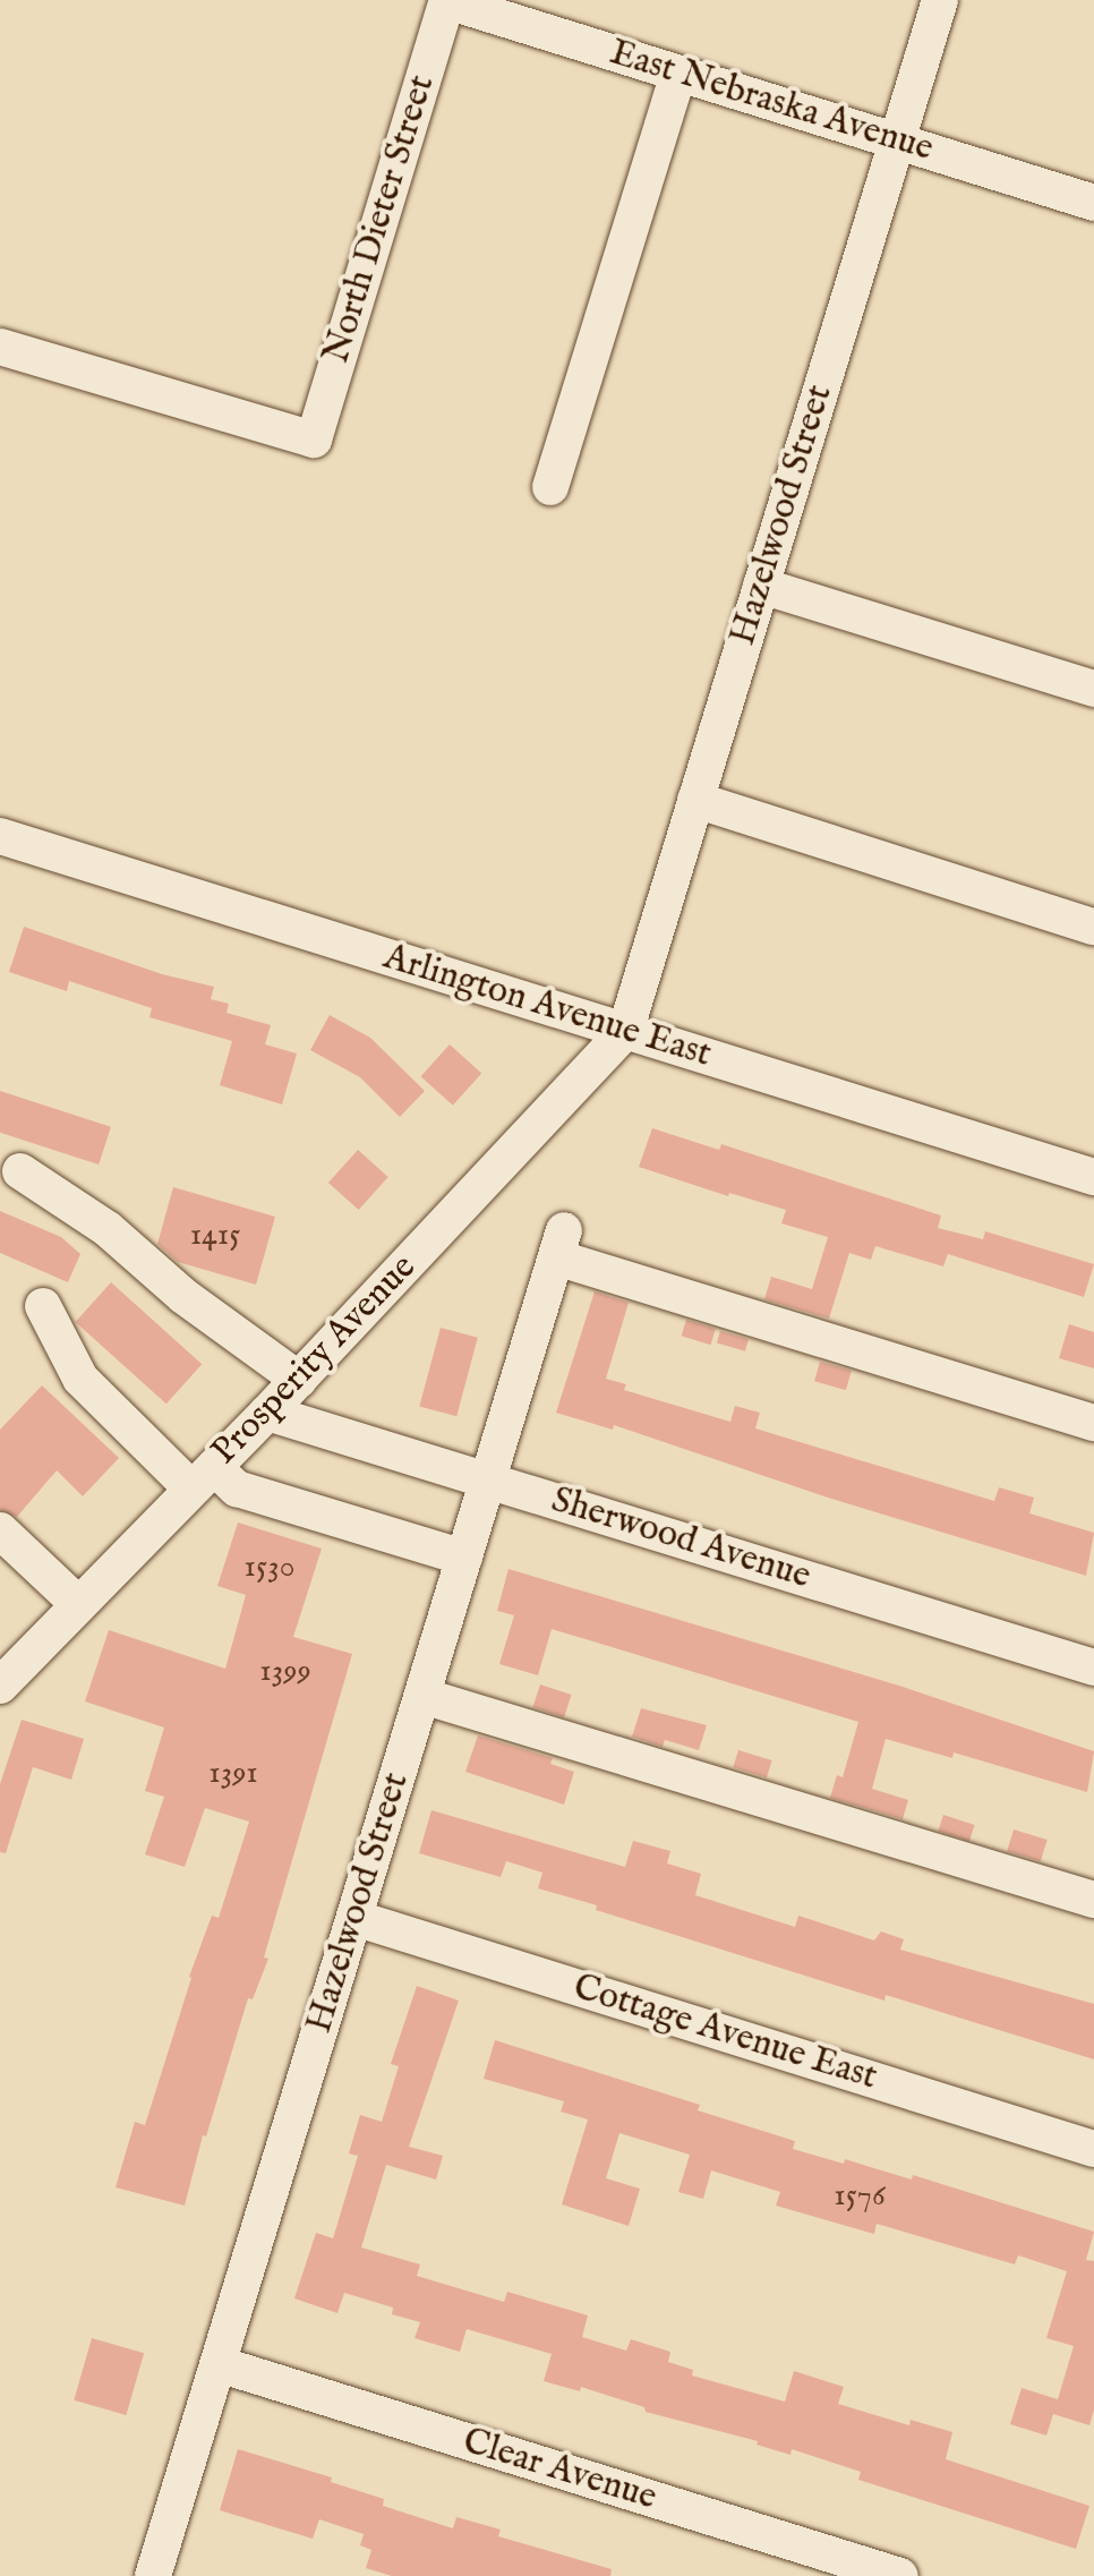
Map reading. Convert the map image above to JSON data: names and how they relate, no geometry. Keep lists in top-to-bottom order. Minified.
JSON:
{"streets":{"street":["East Nebraska Avenue","North Dieter Street","Hazelwood Street","Arlington Avenue East","Prosperity Avenue","Sherwood Avenue","Cottage Avenue East","Clear Avenue"]},"crossings":[["East Nebraska Avenue","North Dieter Street"],["East Nebraska Avenue","Hazelwood Street"],["Hazelwood Street","Arlington Avenue East"],["Hazelwood Street","Prosperity Avenue"],["Hazelwood Street","Sherwood Avenue"],["Hazelwood Street","Cottage Avenue East"],["Hazelwood Street","Clear Avenue"],["Arlington Avenue East","Prosperity Avenue"],["Prosperity Avenue","Sherwood Avenue"]],"house_numbers":["1415","1530","1399","1391","1576"]}
